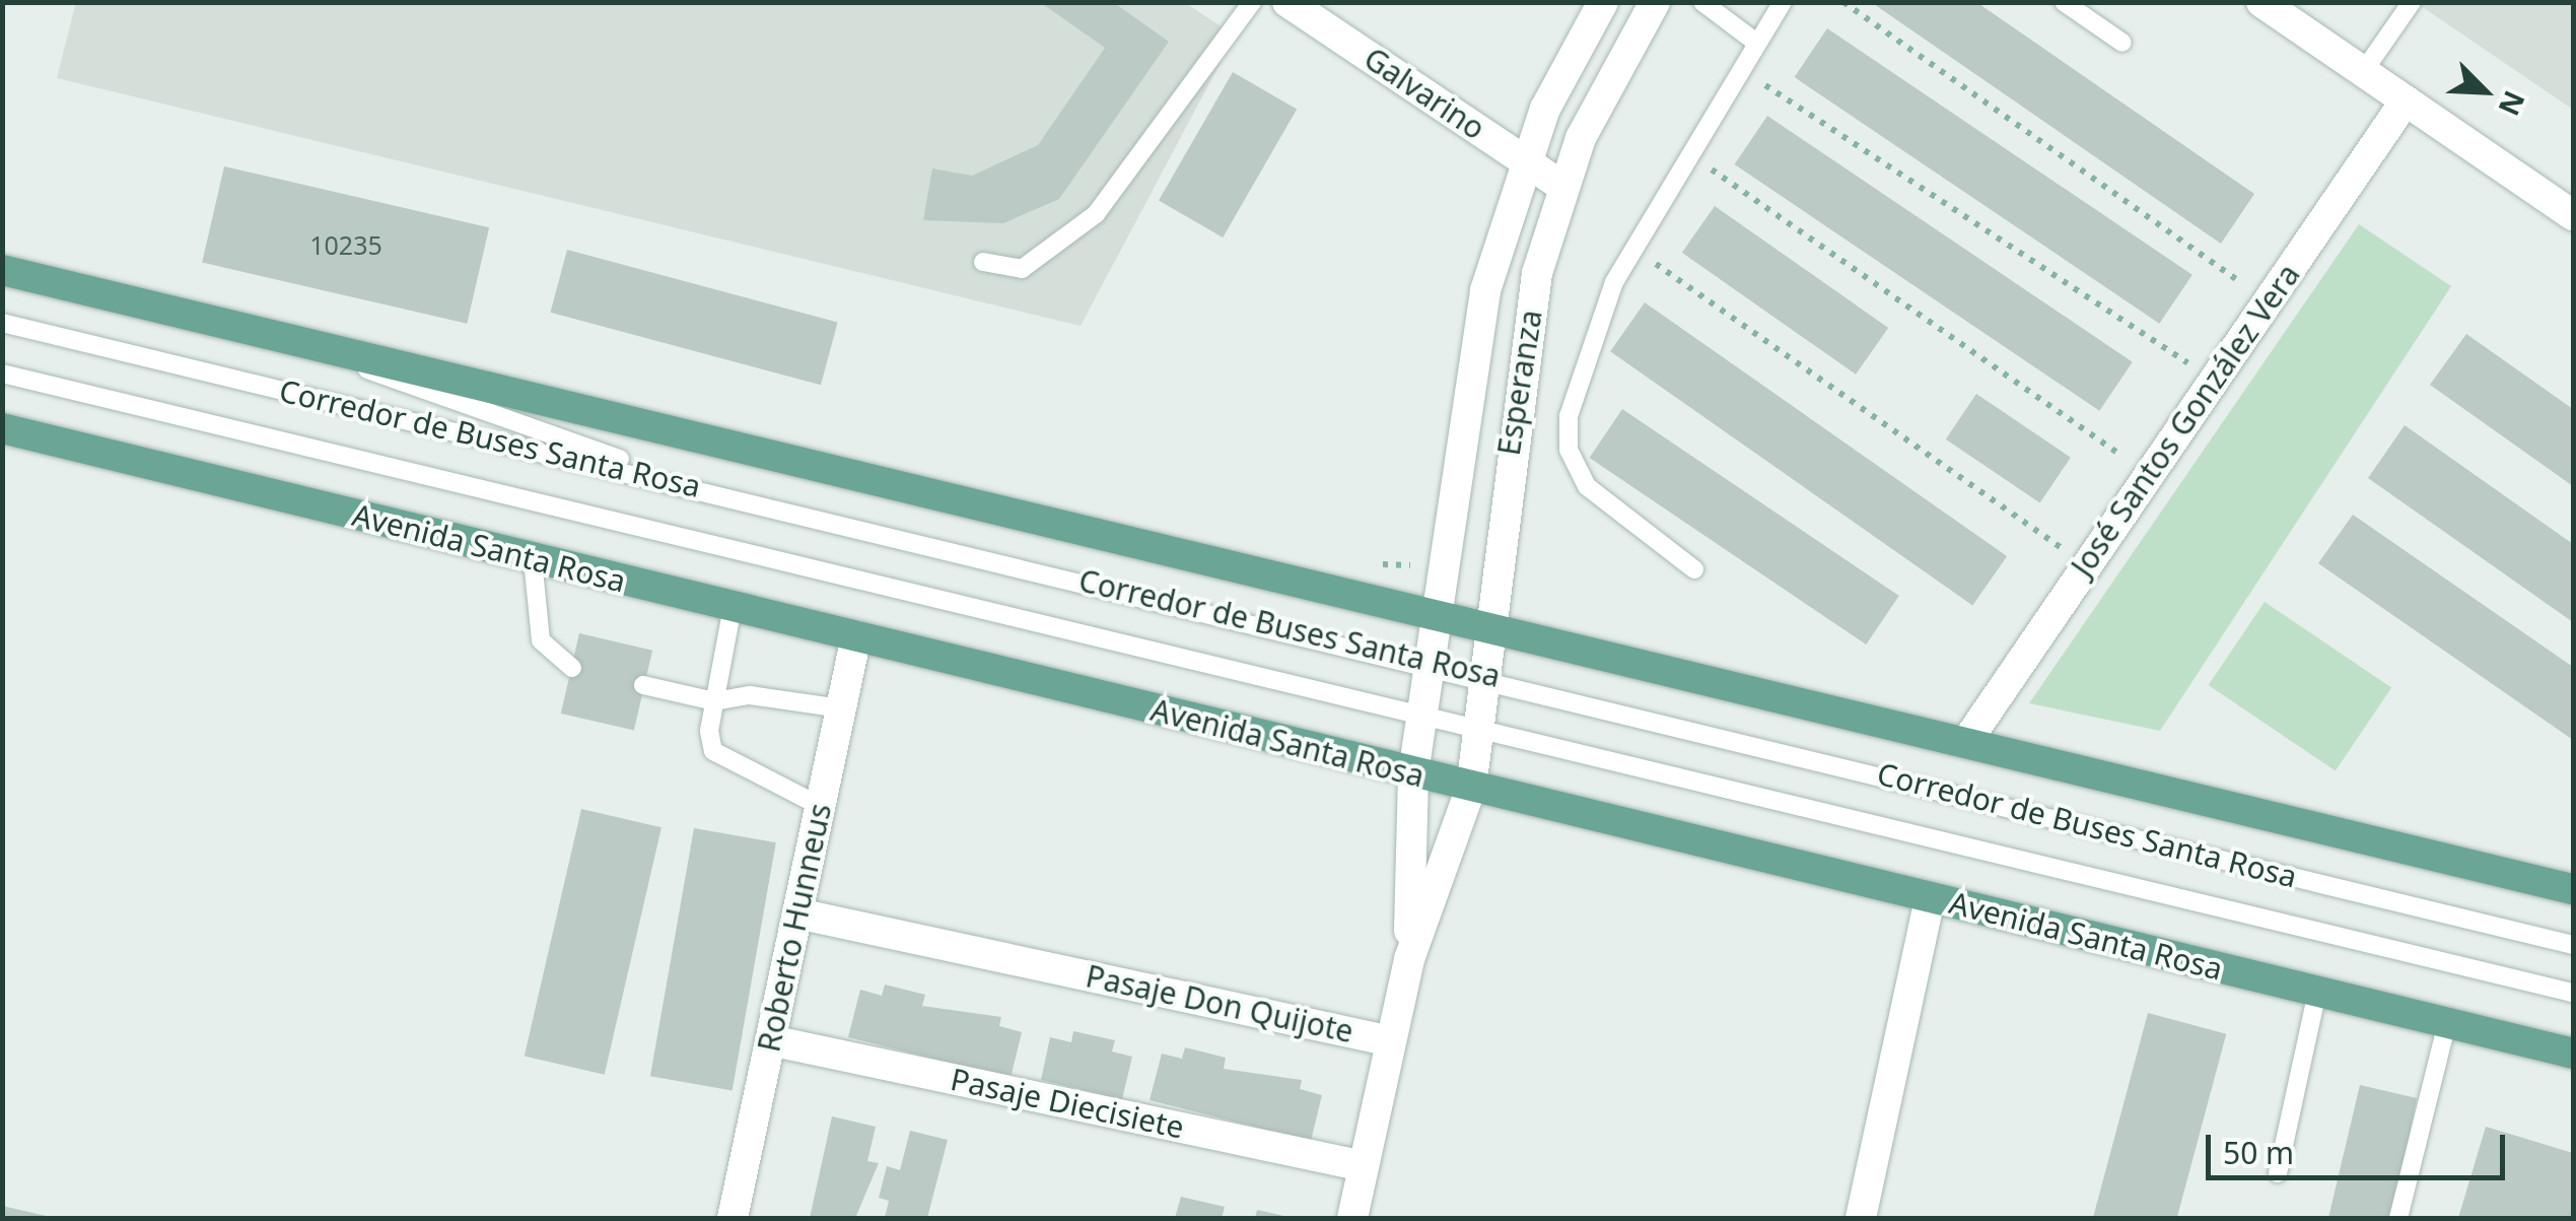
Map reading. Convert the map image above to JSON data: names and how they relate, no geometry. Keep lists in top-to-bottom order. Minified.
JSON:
{"streets":{"main road":["Avenida Santa Rosa"],"street":["Galvarino","Esperanza","José Santos González Vera","Roberto Hunneus","Pasaje Don Quijote","Pasaje Diecisiete"],"lane":["Corredor de Buses Santa Rosa"]},"crossings":[["Galvarino","Esperanza"],["Esperanza","Corredor de Buses Santa Rosa"],["Esperanza","Avenida Santa Rosa"],["Avenida Santa Rosa","Roberto Hunneus"],["Roberto Hunneus","Pasaje Don Quijote"],["Roberto Hunneus","Pasaje Diecisiete"]],"house_numbers":["10235"],"scale_bar":"50 m","north":"bottom right"}
